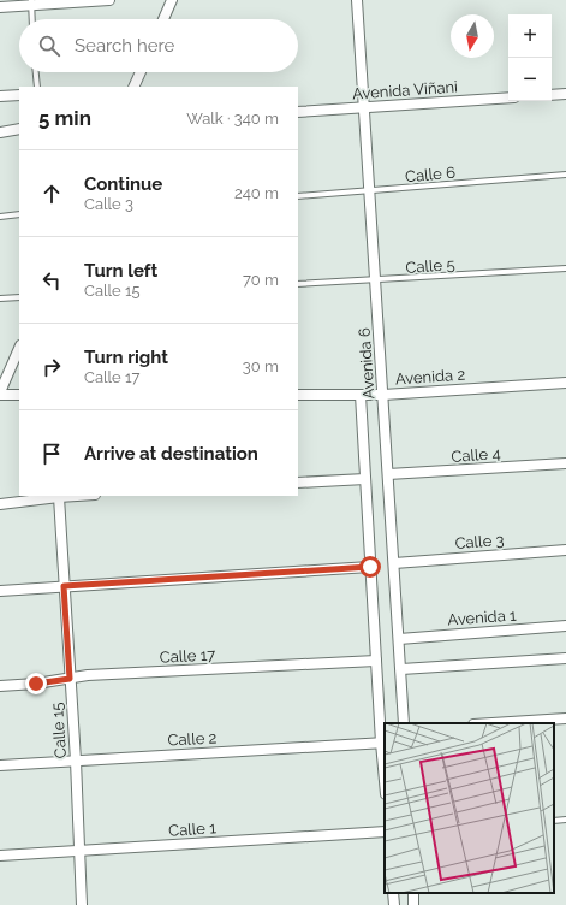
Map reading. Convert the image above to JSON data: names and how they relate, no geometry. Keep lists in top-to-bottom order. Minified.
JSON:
{"streets":{"street":["Avenida Viñani","Avenida 6","Avenida 2","Calle 4","Calle 3","Avenida 1","Calle 17","Calle 15","Calle 2","Calle 1"],"lane":["Calle 6","Calle 5"]},"crossings":[["Avenida Viñani","Avenida 6"],["Calle 6","Avenida 6"],["Calle 5","Avenida 6"],["Avenida 6","Avenida 2"],["Avenida 6","Calle 4"],["Avenida 6","Calle 3"],["Avenida 6","Avenida 1"],["Avenida 6","Calle 17"],["Avenida 6","Calle 2"],["Calle 17","Calle 15"],["Calle 15","Calle 2"],["Calle 15","Calle 1"]],"north":"bottom","page":{"map_buttons":["+","−"],"search":"Search here","heading":["5 min","Walk · 340 m"],"list":[["Continue","Calle 3","240 m"],["Turn left","Calle 15","70 m"],["Turn right","Calle 17","30 m"],"Arrive at destination"]}}
